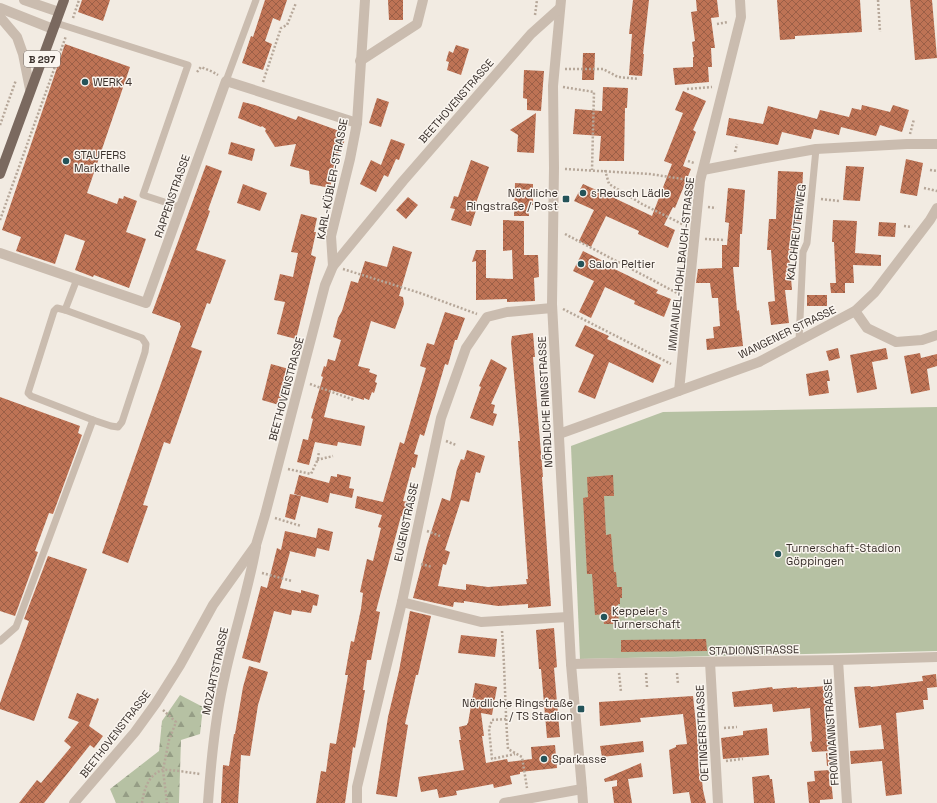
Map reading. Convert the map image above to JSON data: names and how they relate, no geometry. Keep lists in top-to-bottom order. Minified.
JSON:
{"streets":{"main road":["B 297"],"street":["BEETHOVENSTRASSE","KARL-KÜBLER-STRASSE","RAPPENSTRASSE","IMMANUEL-HOHLBAUCH-STRASSE","WANGENER STRASSE","NÖRDLICHE RINGSTRASSE","EUGENSTRASSE","STADIONSTRASSE","MOZARTSTRASSE","FROMMANNSTRASSE","OETINGERSTRASSE"],"lane":["KALCHREUTERWEG"]},"crossings":[["BEETHOVENSTRASSE","KARL-KÜBLER-STRASSE"],["BEETHOVENSTRASSE","NÖRDLICHE RINGSTRASSE"],["BEETHOVENSTRASSE","MOZARTSTRASSE"],["KALCHREUTERWEG","WANGENER STRASSE"],["IMMANUEL-HOHLBAUCH-STRASSE","WANGENER STRASSE"],["WANGENER STRASSE","NÖRDLICHE RINGSTRASSE"],["NÖRDLICHE RINGSTRASSE","STADIONSTRASSE"],["STADIONSTRASSE","FROMMANNSTRASSE"],["STADIONSTRASSE","OETINGERSTRASSE"]],"places":{"other":["WERK 4","STAUFERS Markthalle","s'Reusch Lädle","Salon Peltier","Turnerschaft-Stadion Göppingen","Keppeler's Turnerschaft","Sparkasse"],"transit":["Nördliche Ringstraße / Post","Nördliche Ringstraße / TS Stadion"]}}
